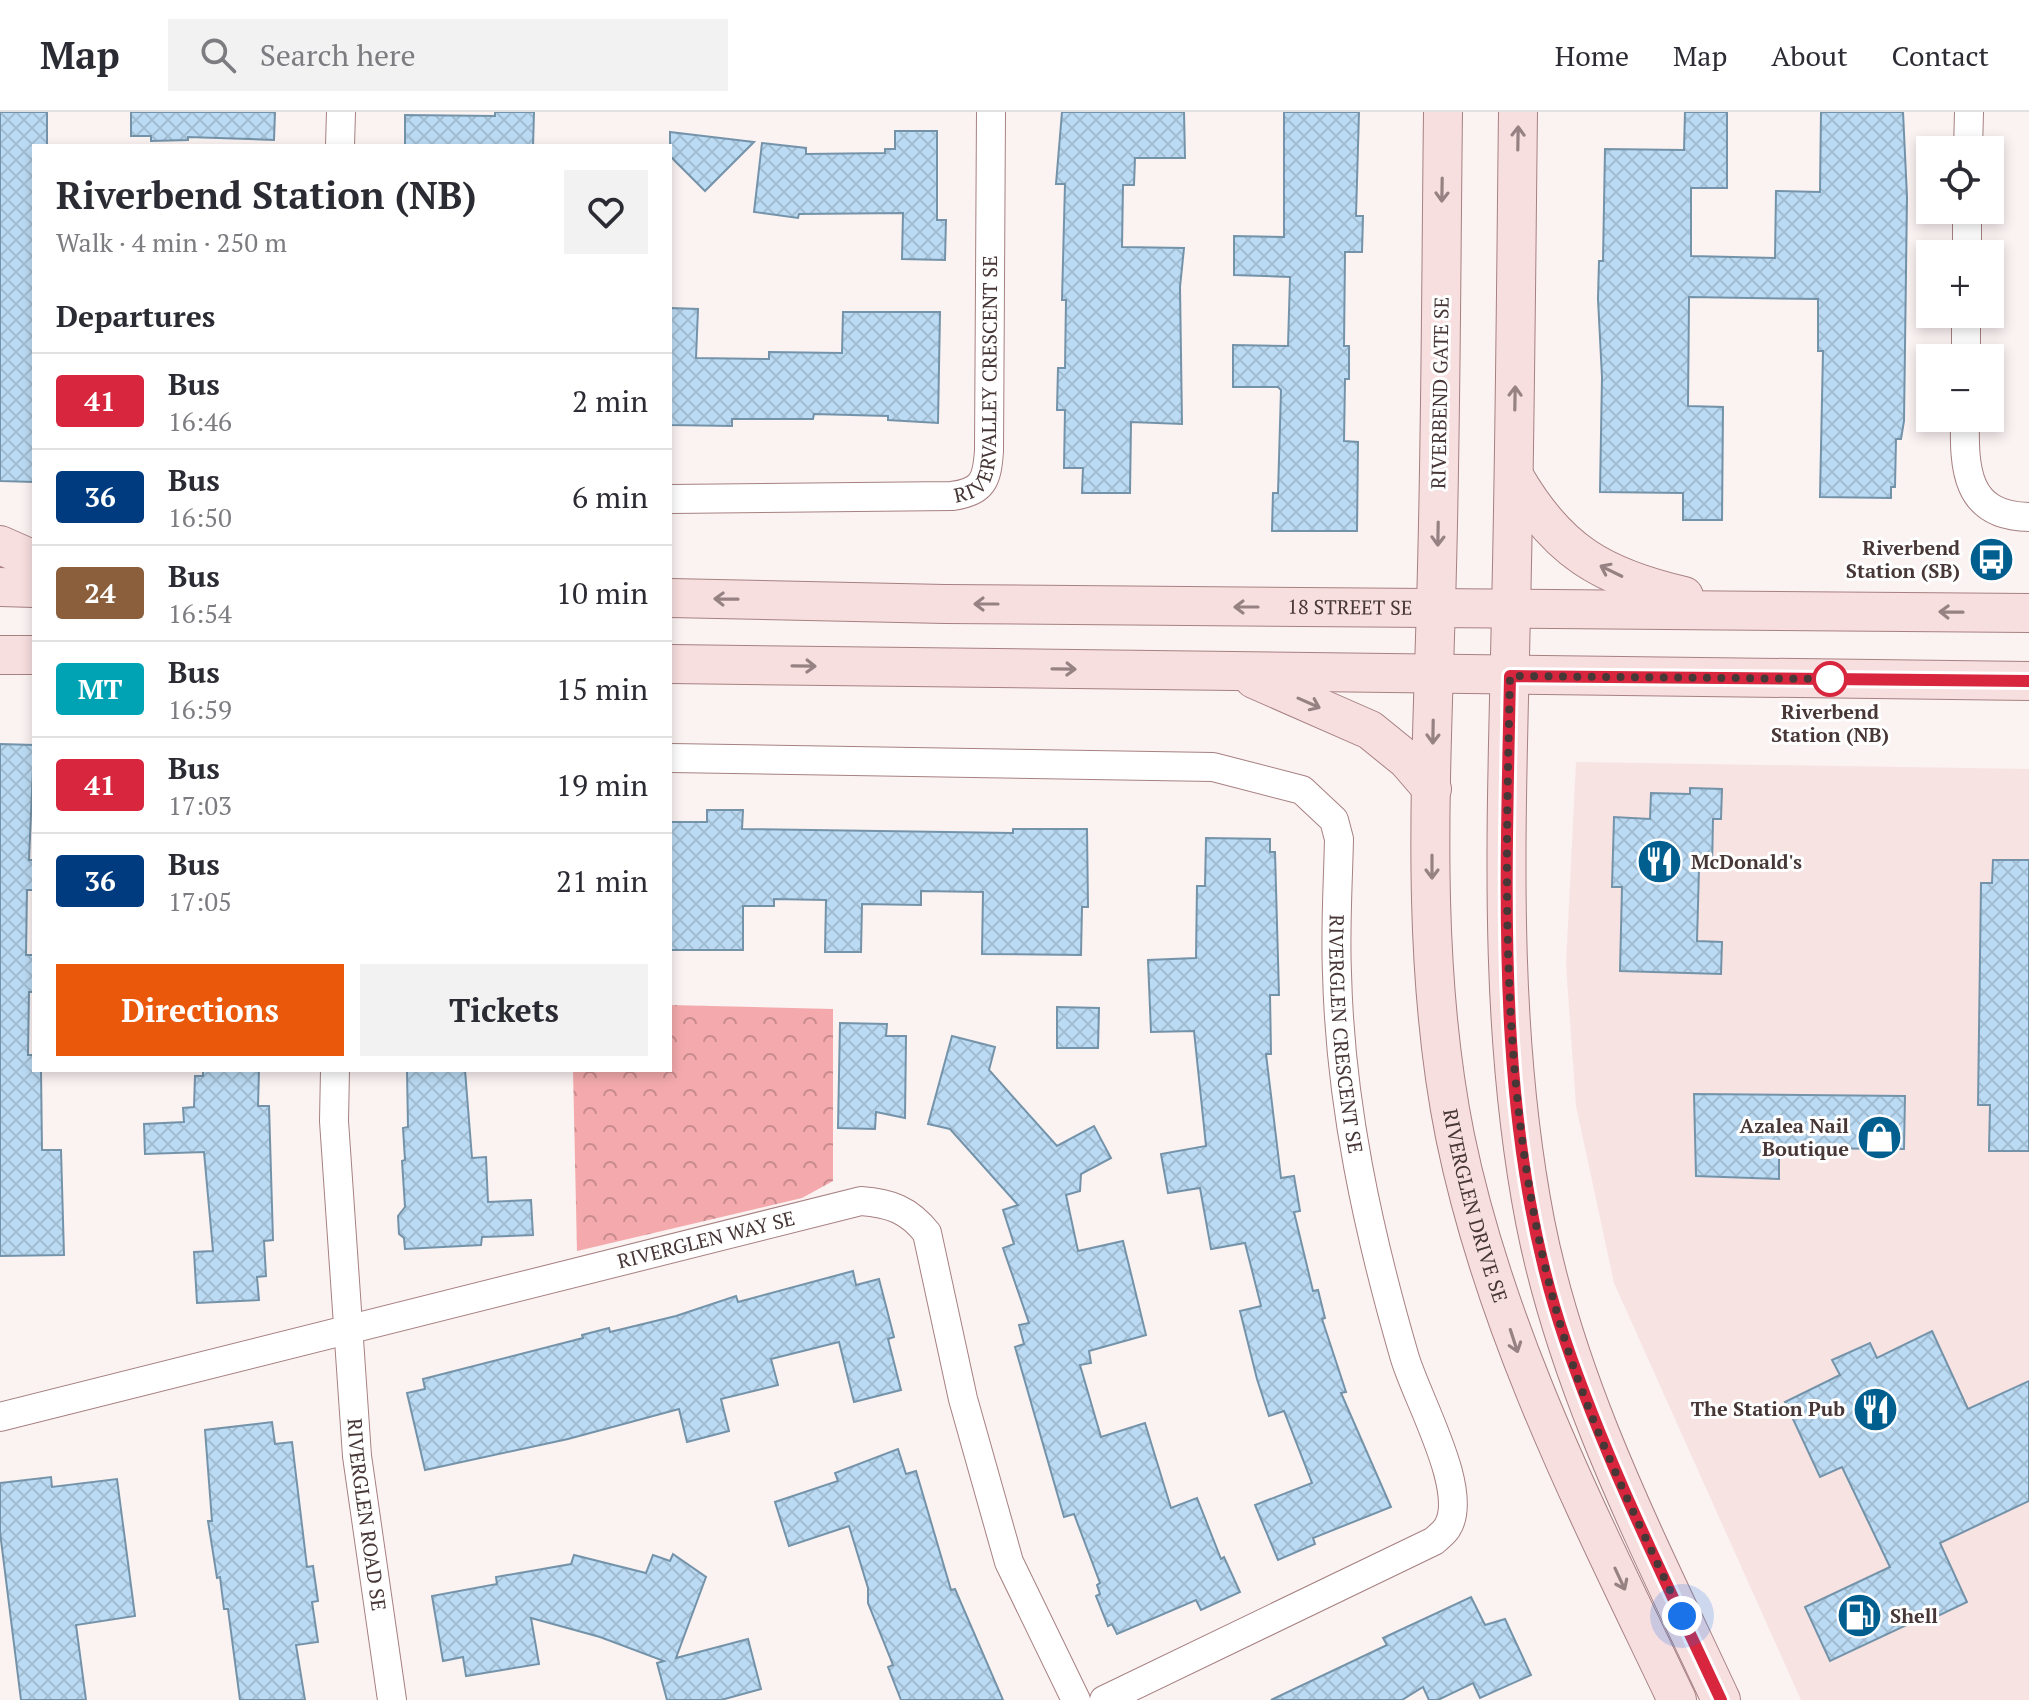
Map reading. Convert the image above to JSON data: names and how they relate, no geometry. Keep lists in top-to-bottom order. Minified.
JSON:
{"streets":{"main road":["RIVERBEND GATE SE","18 STREET SE","RIVERGLEN DRIVE SE"],"street":["RIVERVALLEY CRESCENT SE","RIVERGLEN CRESCENT SE","RIVERGLEN WAY SE","RIVERGLEN ROAD SE"]},"crossings":[["RIVERBEND GATE SE","18 STREET SE"],["RIVERBEND GATE SE","RIVERGLEN DRIVE SE"],["RIVERGLEN WAY SE","RIVERGLEN ROAD SE"]],"places":{"bus stop":["Riverbend Station (SB)"],"other":["Riverbend Station (NB)"],"restaurant":["McDonald's","The Station Pub"],"shop":["Azalea Nail Boutique"],"fuel station":["Shell"]},"lines":["bus line 41"],"page":{"header":"Map","search":"Search here","nav":["Home","Map","About","Contact"],"map_buttons":["+","−"],"heading":[["Riverbend Station (NB)","Walk · 4 min · 250 m"],"Departures"],"list":[{"mark":"41","name":"Bus","note":"16:46","value":"2 min"},{"mark":"36","name":"Bus","note":"16:50","value":"6 min"},{"mark":"24","name":"Bus","note":"16:54","value":"10 min"},{"mark":"MT","name":"Bus","note":"16:59","value":"15 min"},{"mark":"41","name":"Bus","note":"17:03","value":"19 min"},{"mark":"36","name":"Bus","note":"17:05","value":"21 min"}],"buttons":["Directions","Tickets"]}}
